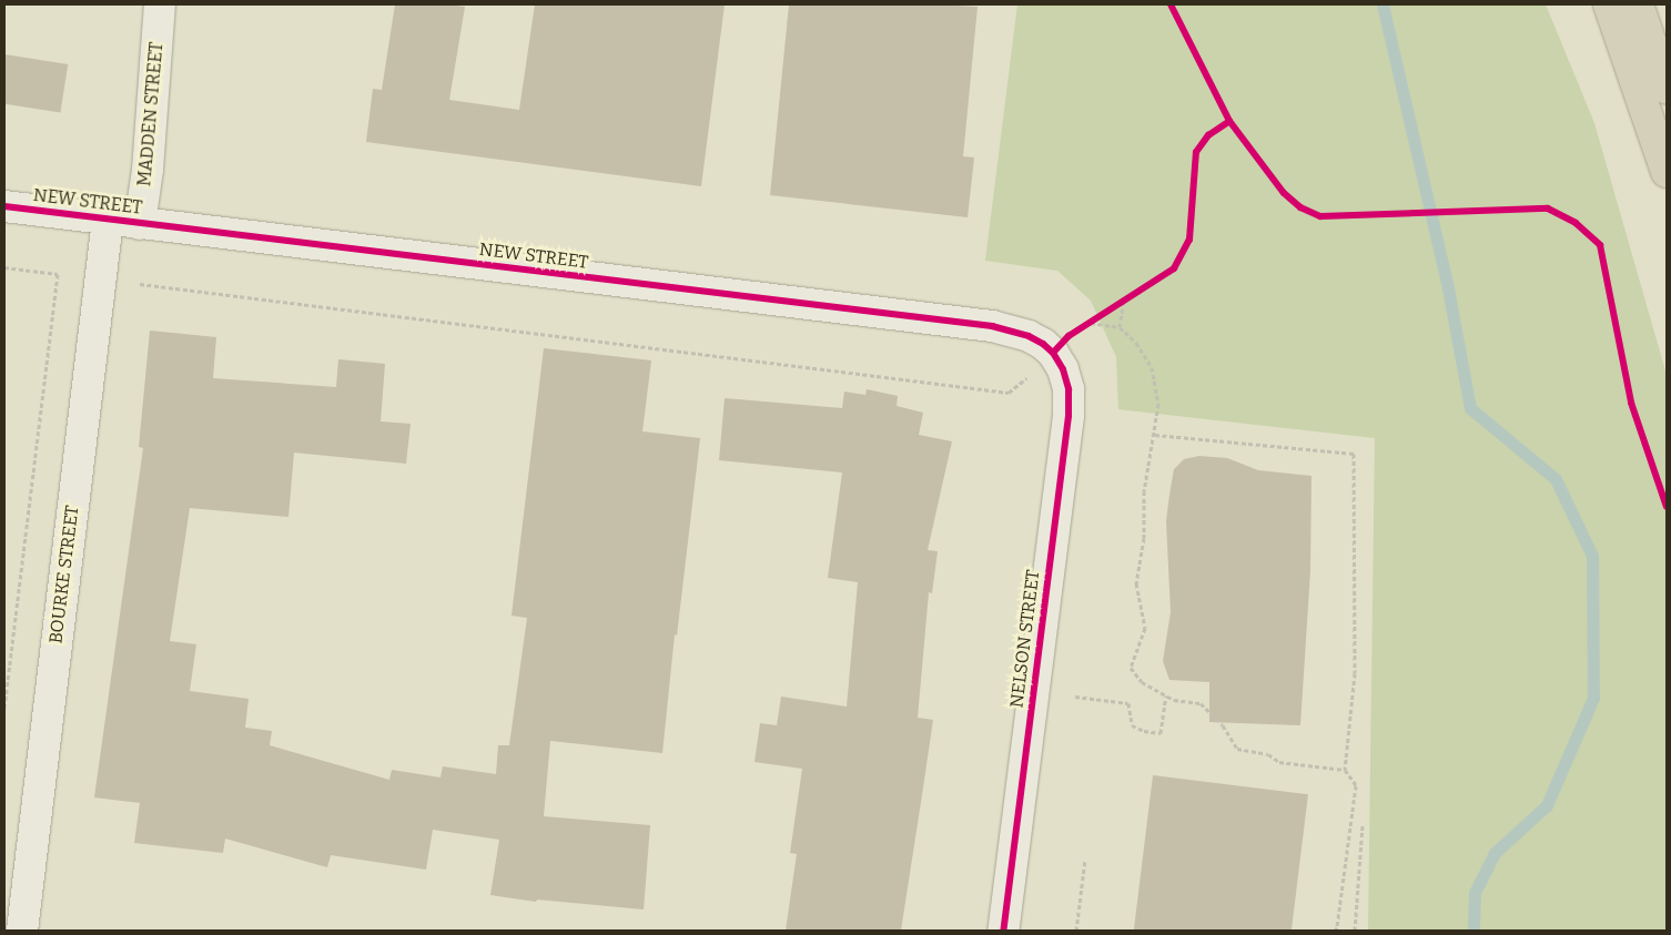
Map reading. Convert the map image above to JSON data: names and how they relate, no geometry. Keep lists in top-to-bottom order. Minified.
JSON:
{"streets":{"street":["MADDEN STREET","NEW STREET","BOURKE STREET","NELSON STREET"]},"crossings":[["MADDEN STREET","NEW STREET"],["NEW STREET","BOURKE STREET"],["NEW STREET","NELSON STREET"]]}
